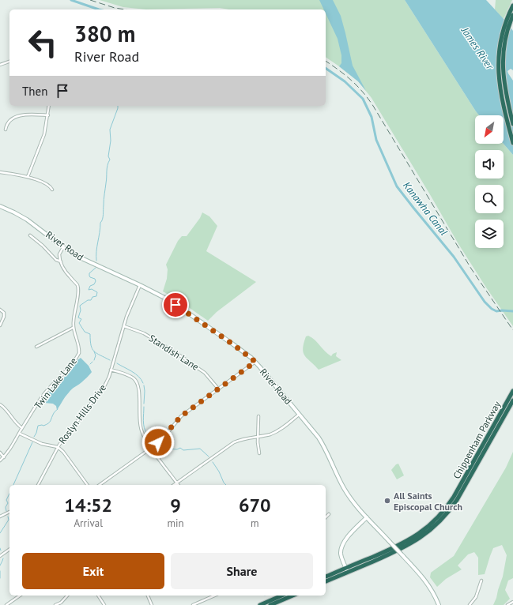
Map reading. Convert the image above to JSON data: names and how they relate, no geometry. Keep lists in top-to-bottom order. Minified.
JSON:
{"streets":{"highway":["Chippenham Parkway"],"main road":["River Road"],"street":["Standish Lane","Twin Lake Lane","Roslyn Hills Drive"]},"crossings":[["River Road","Roslyn Hills Drive"],["Standish Lane","Roslyn Hills Drive"]],"water":["James River","Kanawha Canal"],"places":["All Saints Episcopal Church"],"north":"bottom left","page":{"turn":["380 m","River Road"],"then":"Then","eta":["14:52","Arrival","9","min","670","m"],"buttons":["Exit","Share"]}}
